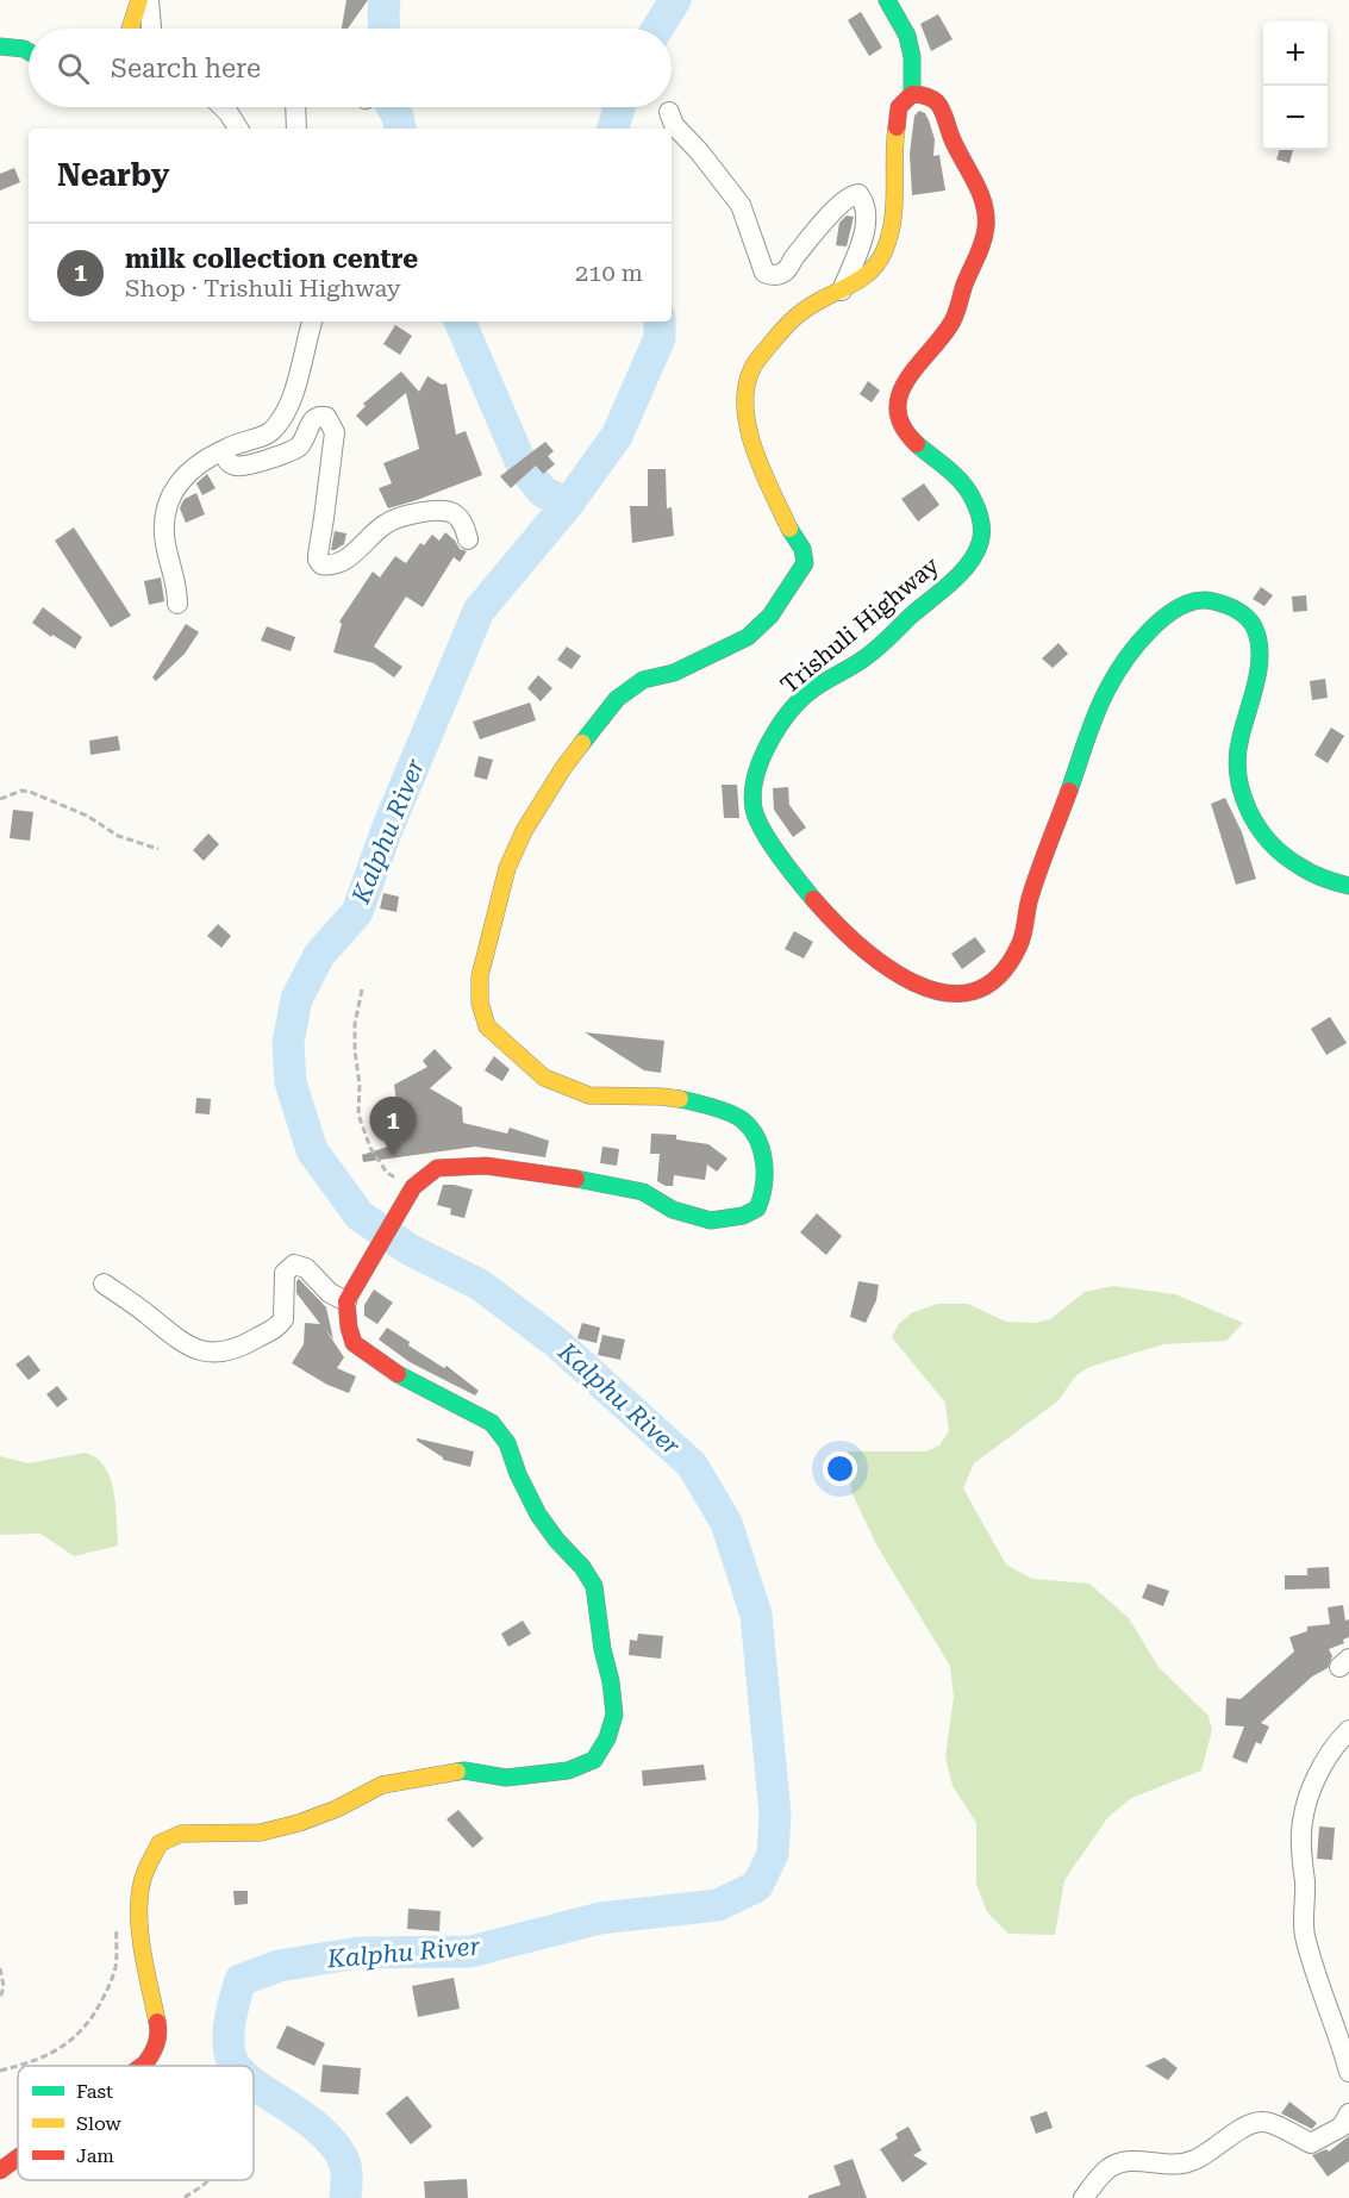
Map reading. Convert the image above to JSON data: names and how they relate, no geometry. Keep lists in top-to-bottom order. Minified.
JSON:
{"streets":{"street":["Trishuli Highway"]},"water":["Kalphu River"],"legend":["Fast","Slow","Jam"],"page":{"map_buttons":["+","−"],"search":"Search here","heading":"Nearby","list":[{"mark":"1","name":"milk collection centre","note":"Shop · Trishuli Highway","value":"210 m"}],"pins":"1"}}
